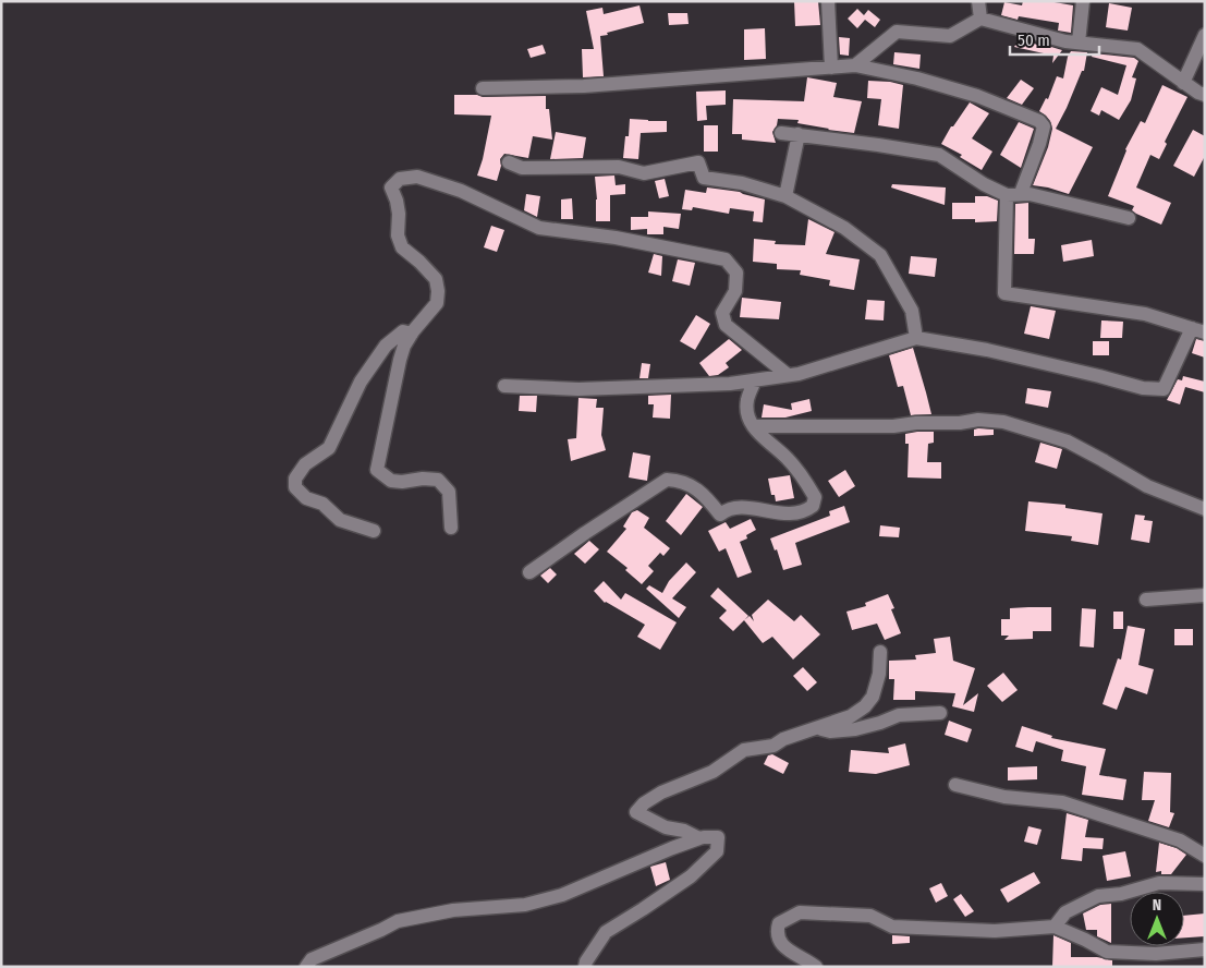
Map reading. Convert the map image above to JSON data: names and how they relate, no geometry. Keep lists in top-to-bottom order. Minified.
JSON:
{"scale_bar":"50 m","north":"top"}
